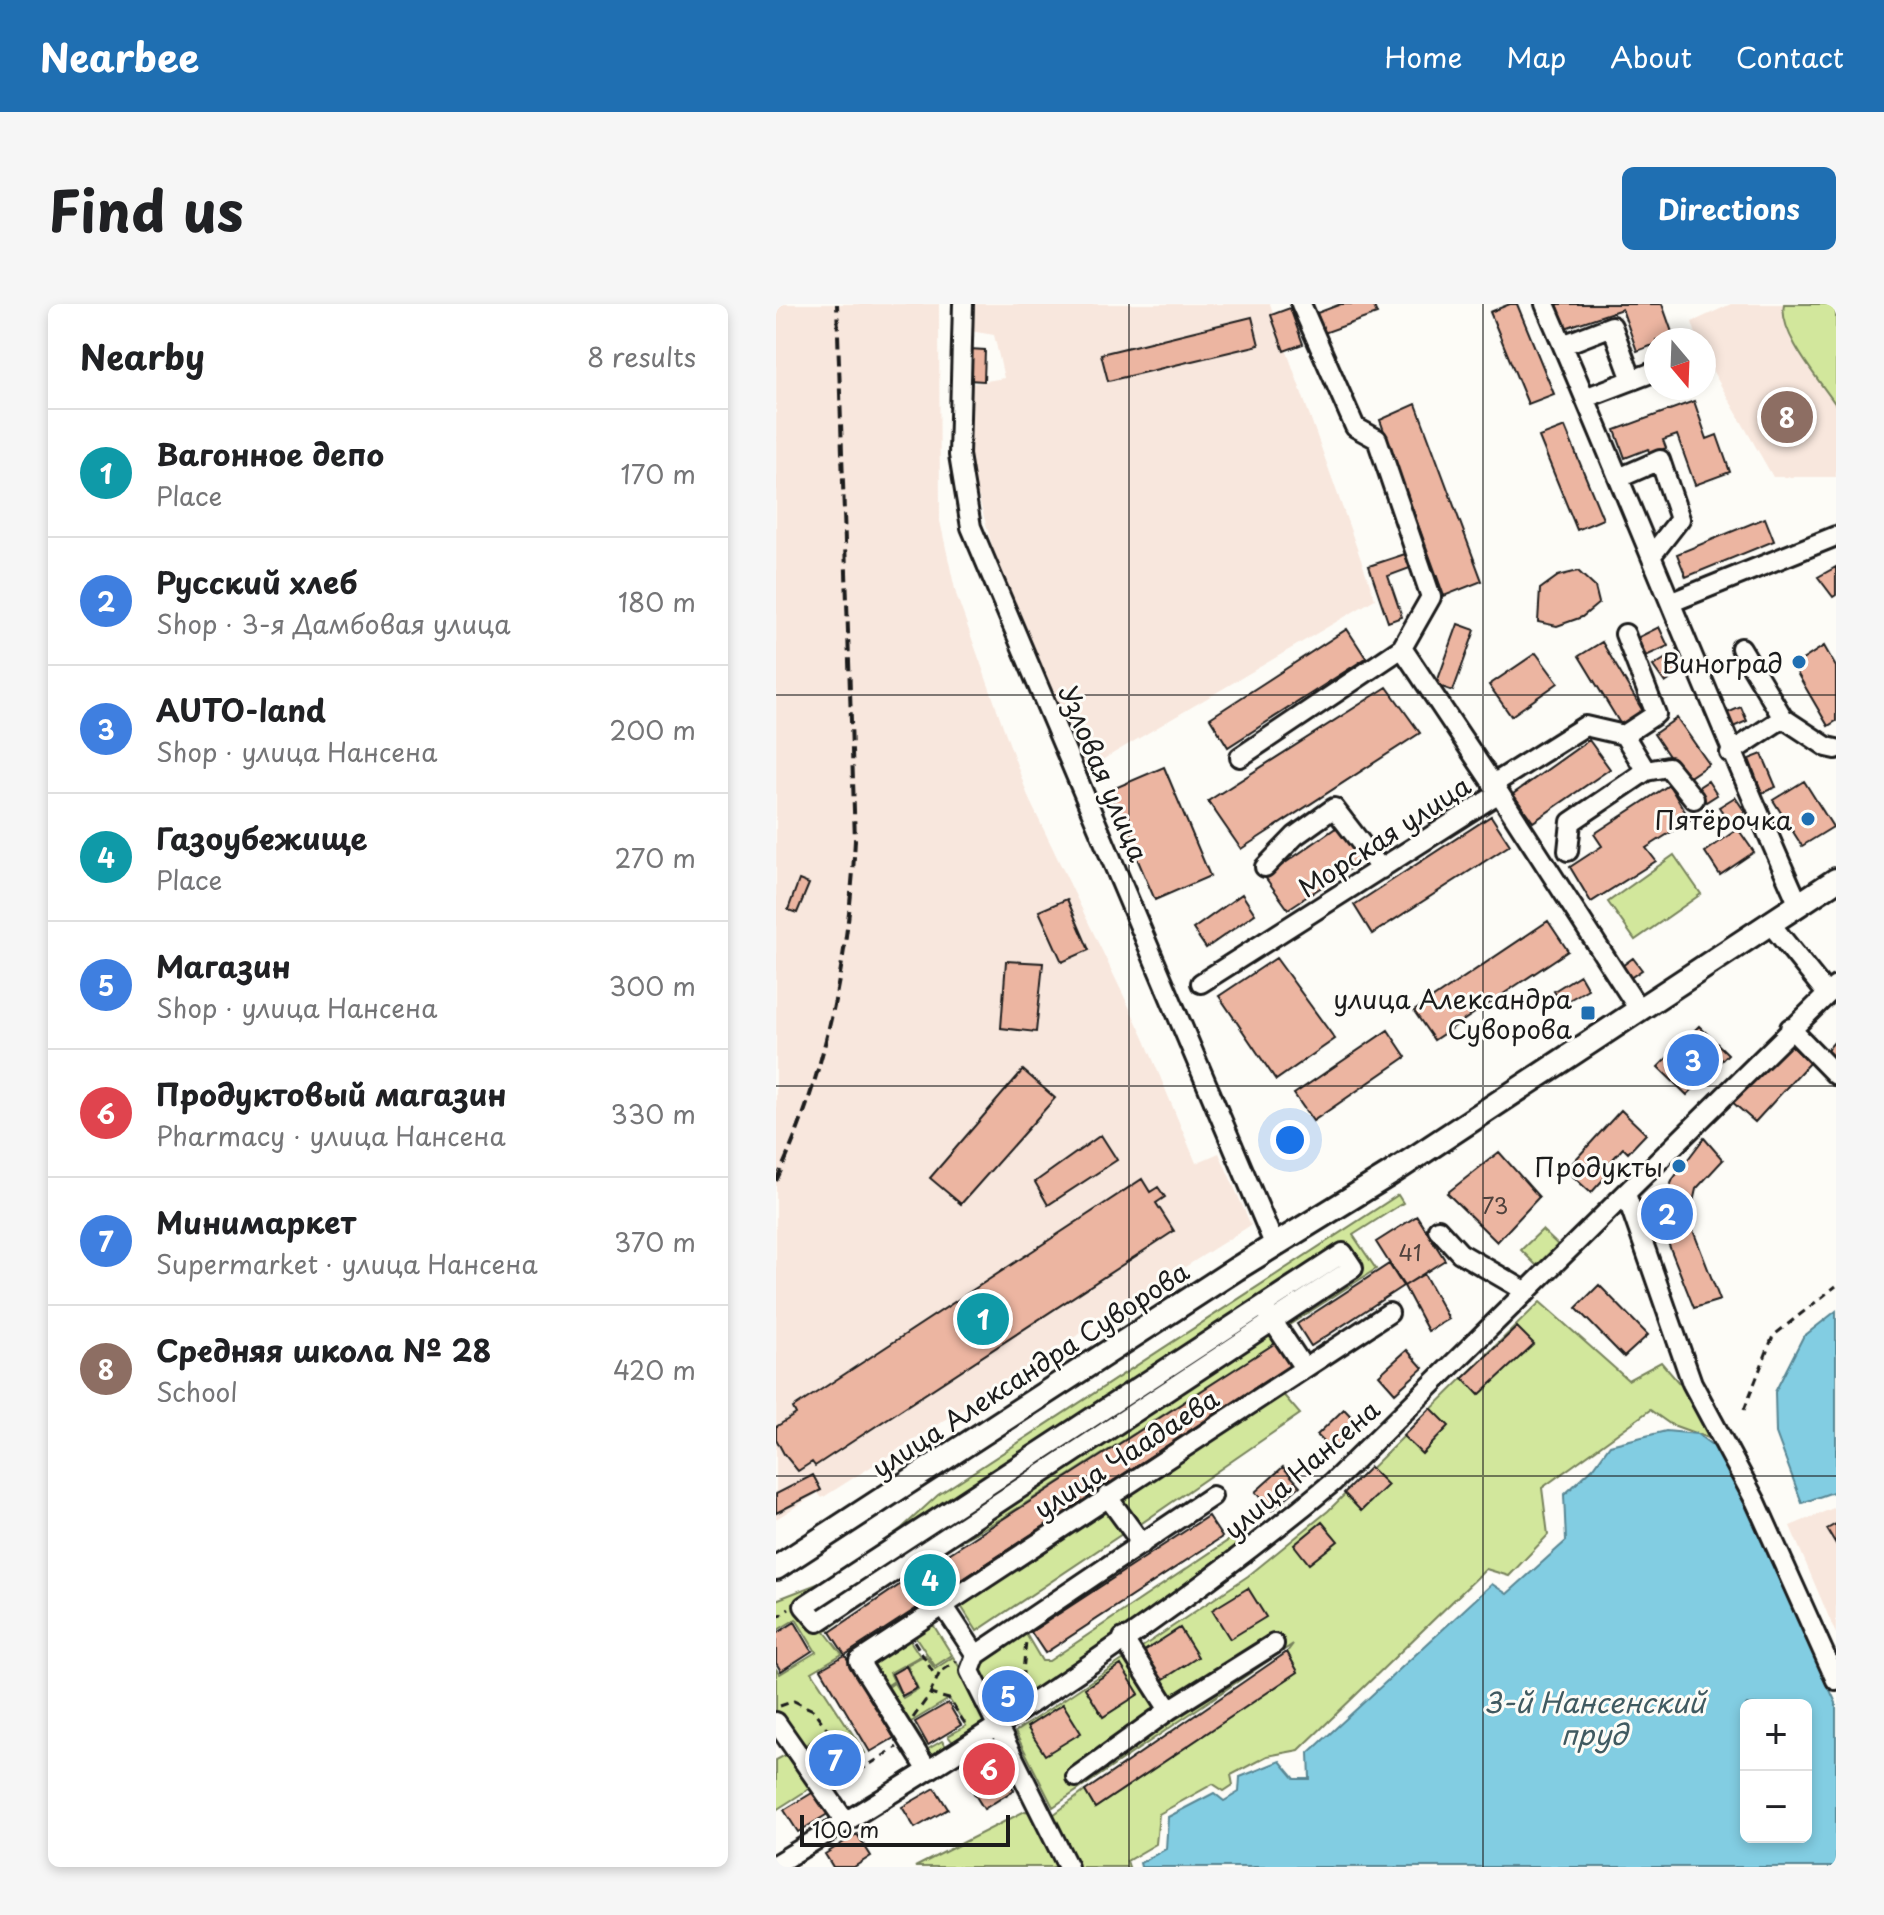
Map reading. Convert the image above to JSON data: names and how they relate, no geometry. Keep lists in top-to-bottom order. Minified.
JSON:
{"streets":{"main road":["улица Александра Суворова"],"street":["Узловая улица","Морская улица","улица Чаадаева","улица Нансена"]},"crossings":[["Узловая улица","улица Александра Суворова"],["Морская улица","улица Александра Суворова"],["улица Александра Суворова","улица Нансена"]],"water":["3-й Нансенский пруд"],"places":{"other":["Виноград","Пятёрочка","Продукты"],"transit":["улица Александра Суворова"]},"house_numbers":["73","41"],"scale_bar":"100 m","north":"bottom","page":{"header":"Nearbee","nav":["Home","Map","About","Contact"],"title":"Find us","buttons":"Directions","heading":["Nearby","8 results"],"pins":["8","3","2","1","4","5","7","6"],"list":[{"mark":"1","name":"Вагонное депо","note":"Place","value":"170 m"},{"mark":"2","name":"Русский хлеб","note":"Shop · 3-я Дамбовая улица","value":"180 m"},{"mark":"3","name":"AUTO-land","note":"Shop · улица Нансена","value":"200 m"},{"mark":"4","name":"Газоубежище","note":"Place","value":"270 m"},{"mark":"5","name":"Магазин","note":"Shop · улица Нансена","value":"300 m"},{"mark":"6","name":"Продуктовый магазин","note":"Pharmacy · улица Нансена","value":"330 m"},{"mark":"7","name":"Минимаркет","note":"Supermarket · улица Нансена","value":"370 m"},{"mark":"8","name":"Средняя школа № 28","note":"School","value":"420 m"}],"map_buttons":["+","−"],"scale":"100 m"}}
